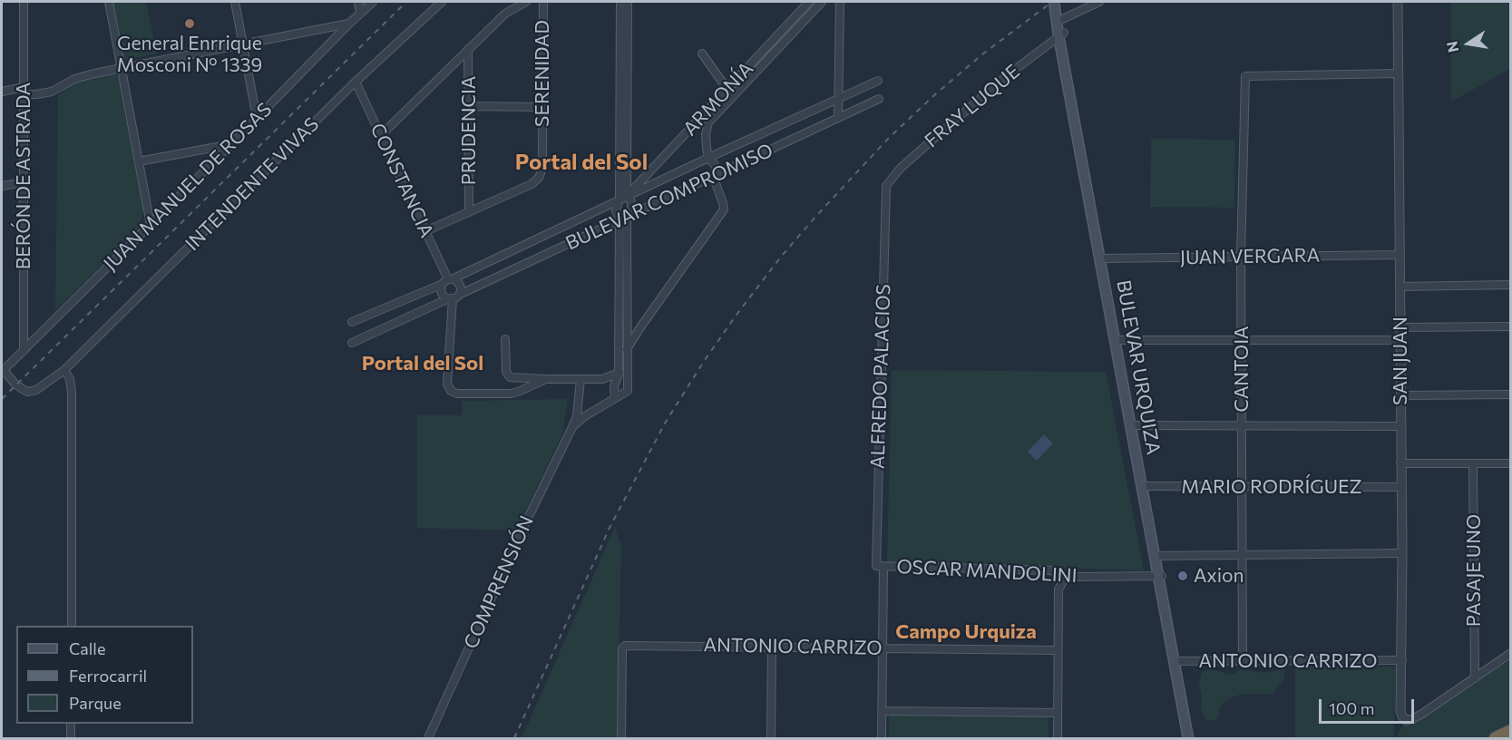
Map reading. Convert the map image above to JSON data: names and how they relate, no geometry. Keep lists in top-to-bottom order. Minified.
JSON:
{"streets":{"main road":["BULEVAR URQUIZA"],"street":["SERENIDAD","ARMONÍA","FRAY LUQUE","PRUDENCIA","BERÓN DE ASTRADA","CONSTANCIA","INTENDENTE VIVAS","JUAN MANUEL DE ROSAS","BULEVAR COMPROMISO","JUAN VERGARA","SAN JUAN","CANTOIA","ALFREDO PALACIOS","MARIO RODRÍGUEZ","PASAJE UNO","OSCAR MANDOLINI","COMPRENSIÓN","ANTONIO CARRIZO"]},"crossings":[["SERENIDAD","PRUDENCIA"],["ARMONÍA","BULEVAR COMPROMISO"],["FRAY LUQUE","BULEVAR URQUIZA"],["FRAY LUQUE","ALFREDO PALACIOS"],["BERÓN DE ASTRADA","JUAN MANUEL DE ROSAS"],["CONSTANCIA","INTENDENTE VIVAS"],["CONSTANCIA","BULEVAR COMPROMISO"],["JUAN VERGARA","SAN JUAN"],["JUAN VERGARA","BULEVAR URQUIZA"],["JUAN VERGARA","CANTOIA"],["SAN JUAN","CANTOIA"],["SAN JUAN","MARIO RODRÍGUEZ"],["SAN JUAN","ANTONIO CARRIZO"],["BULEVAR URQUIZA","MARIO RODRÍGUEZ"],["BULEVAR URQUIZA","OSCAR MANDOLINI"],["BULEVAR URQUIZA","ANTONIO CARRIZO"],["CANTOIA","MARIO RODRÍGUEZ"],["CANTOIA","ANTONIO CARRIZO"],["ALFREDO PALACIOS","OSCAR MANDOLINI"],["ALFREDO PALACIOS","ANTONIO CARRIZO"]],"districts":["Portal del Sol","Portal del Sol","Campo Urquiza"],"places":["General Enrrique Mosconi Nº 1339","Axion"],"legend":["Calle","Ferrocarril","Parque"],"scale_bar":"100 m","north":"left"}
